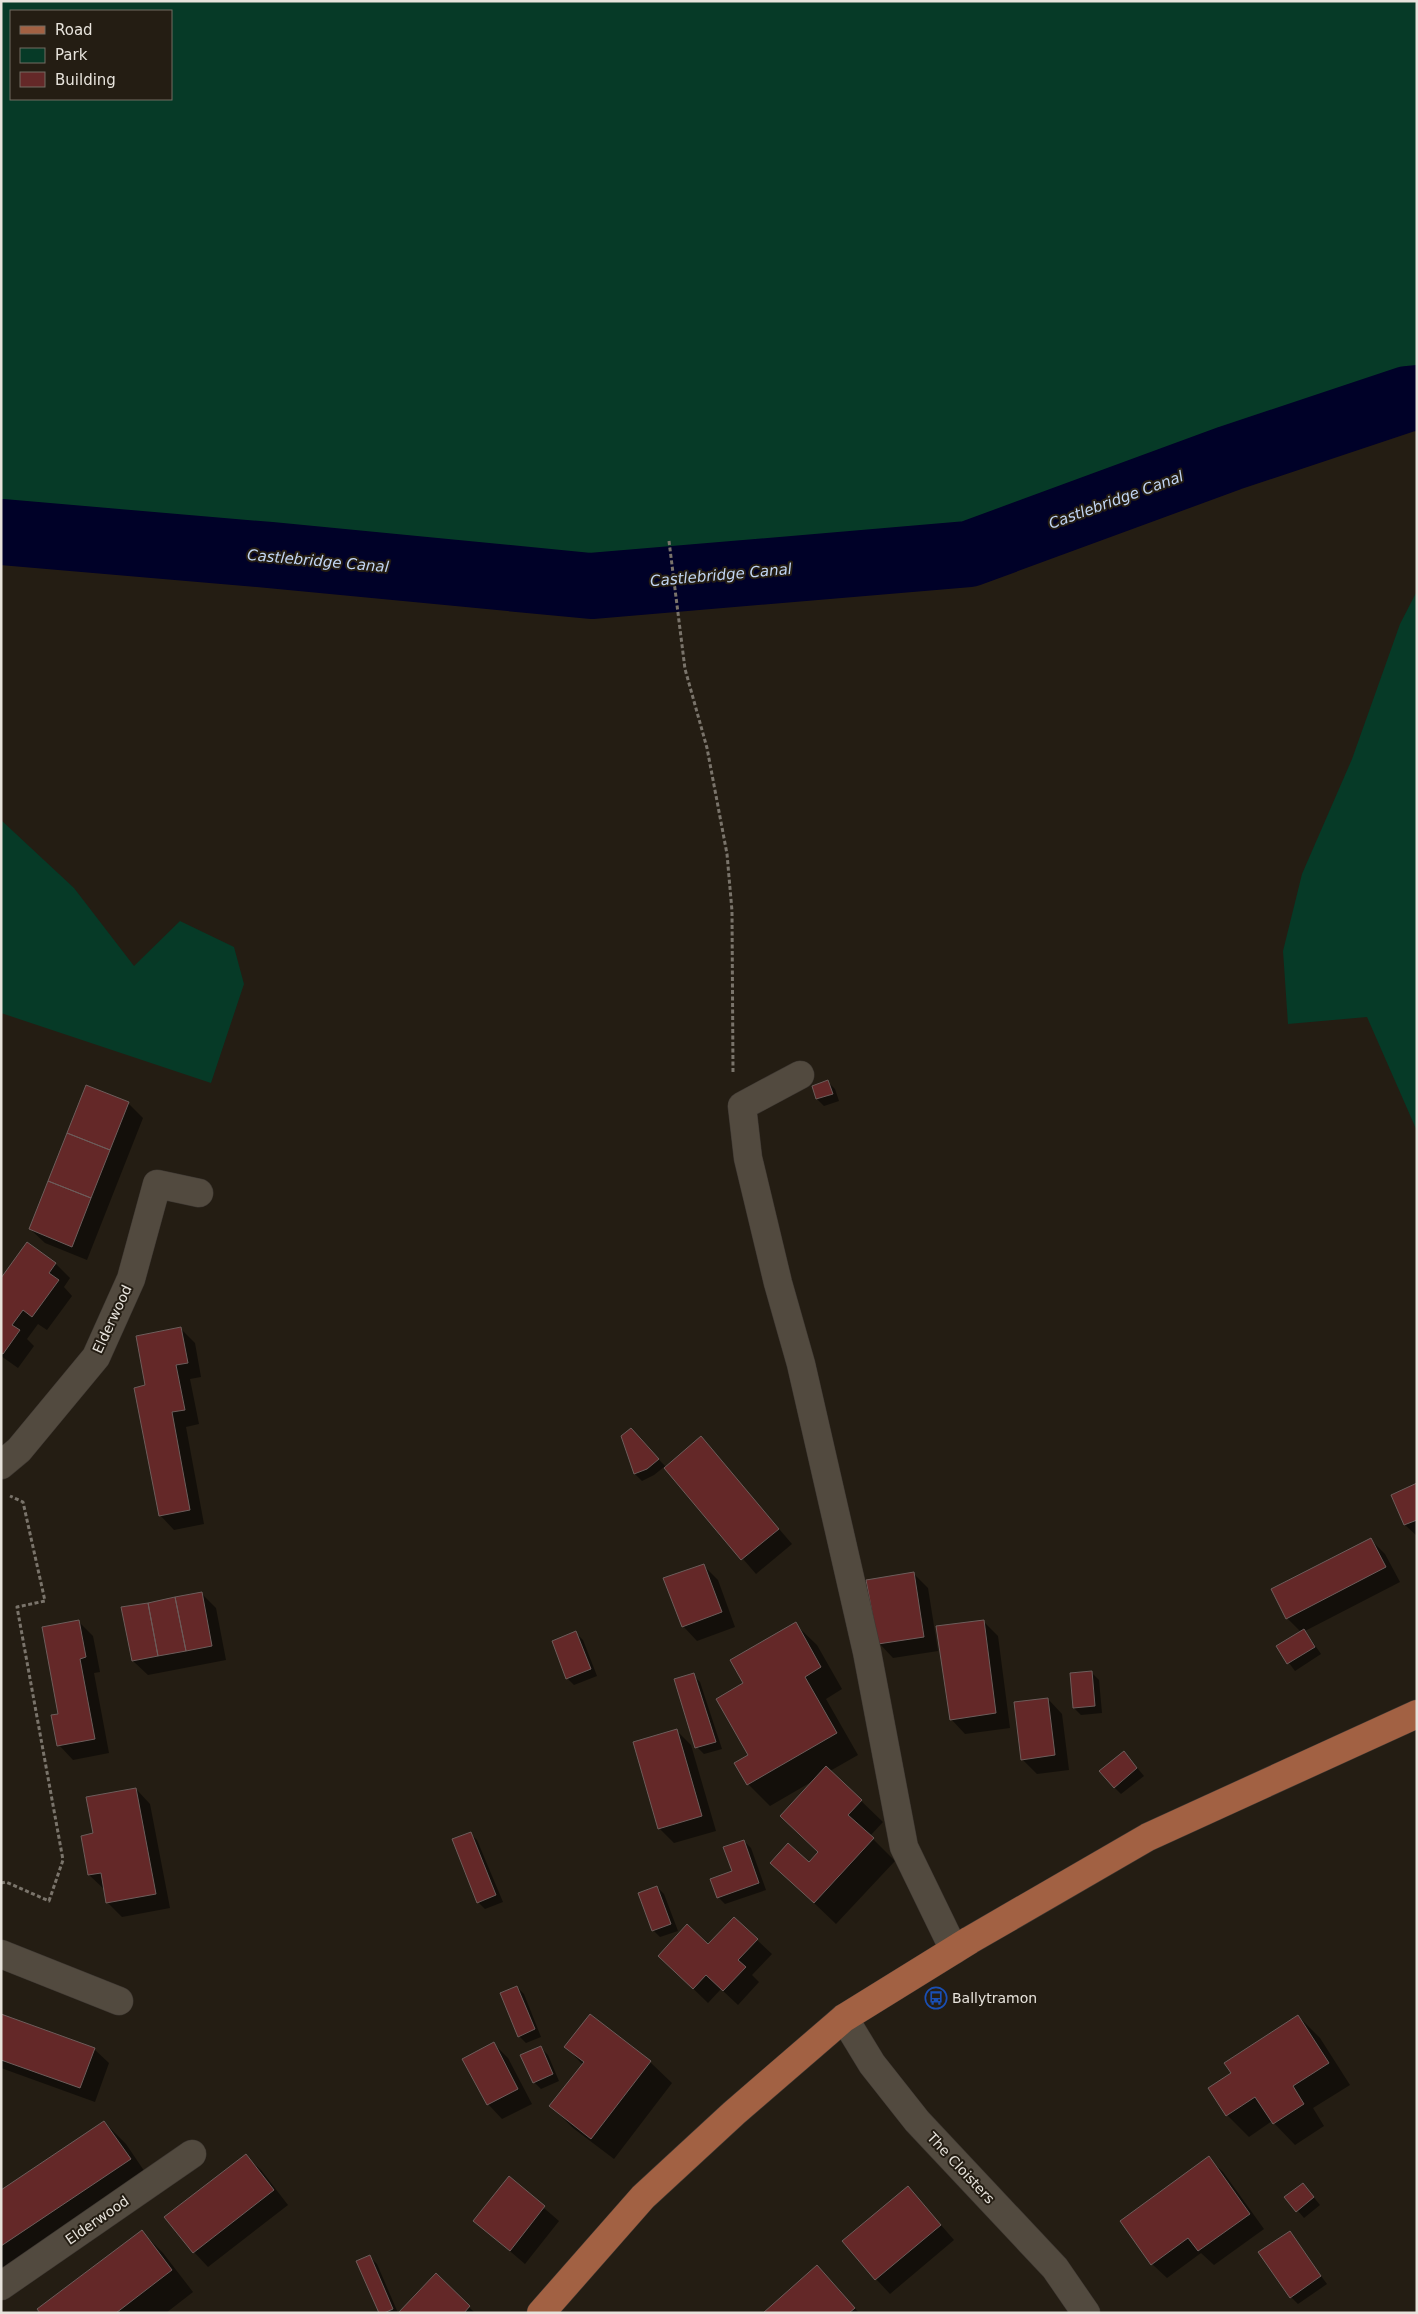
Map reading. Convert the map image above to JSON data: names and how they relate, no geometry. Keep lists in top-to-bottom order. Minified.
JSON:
{"streets":{"street":["Elderwood","The Cloisters"]},"water":["Castlebridge Canal"],"places":{"bus stop":["Ballytramon"]},"legend":["Road","Park","Building"]}
